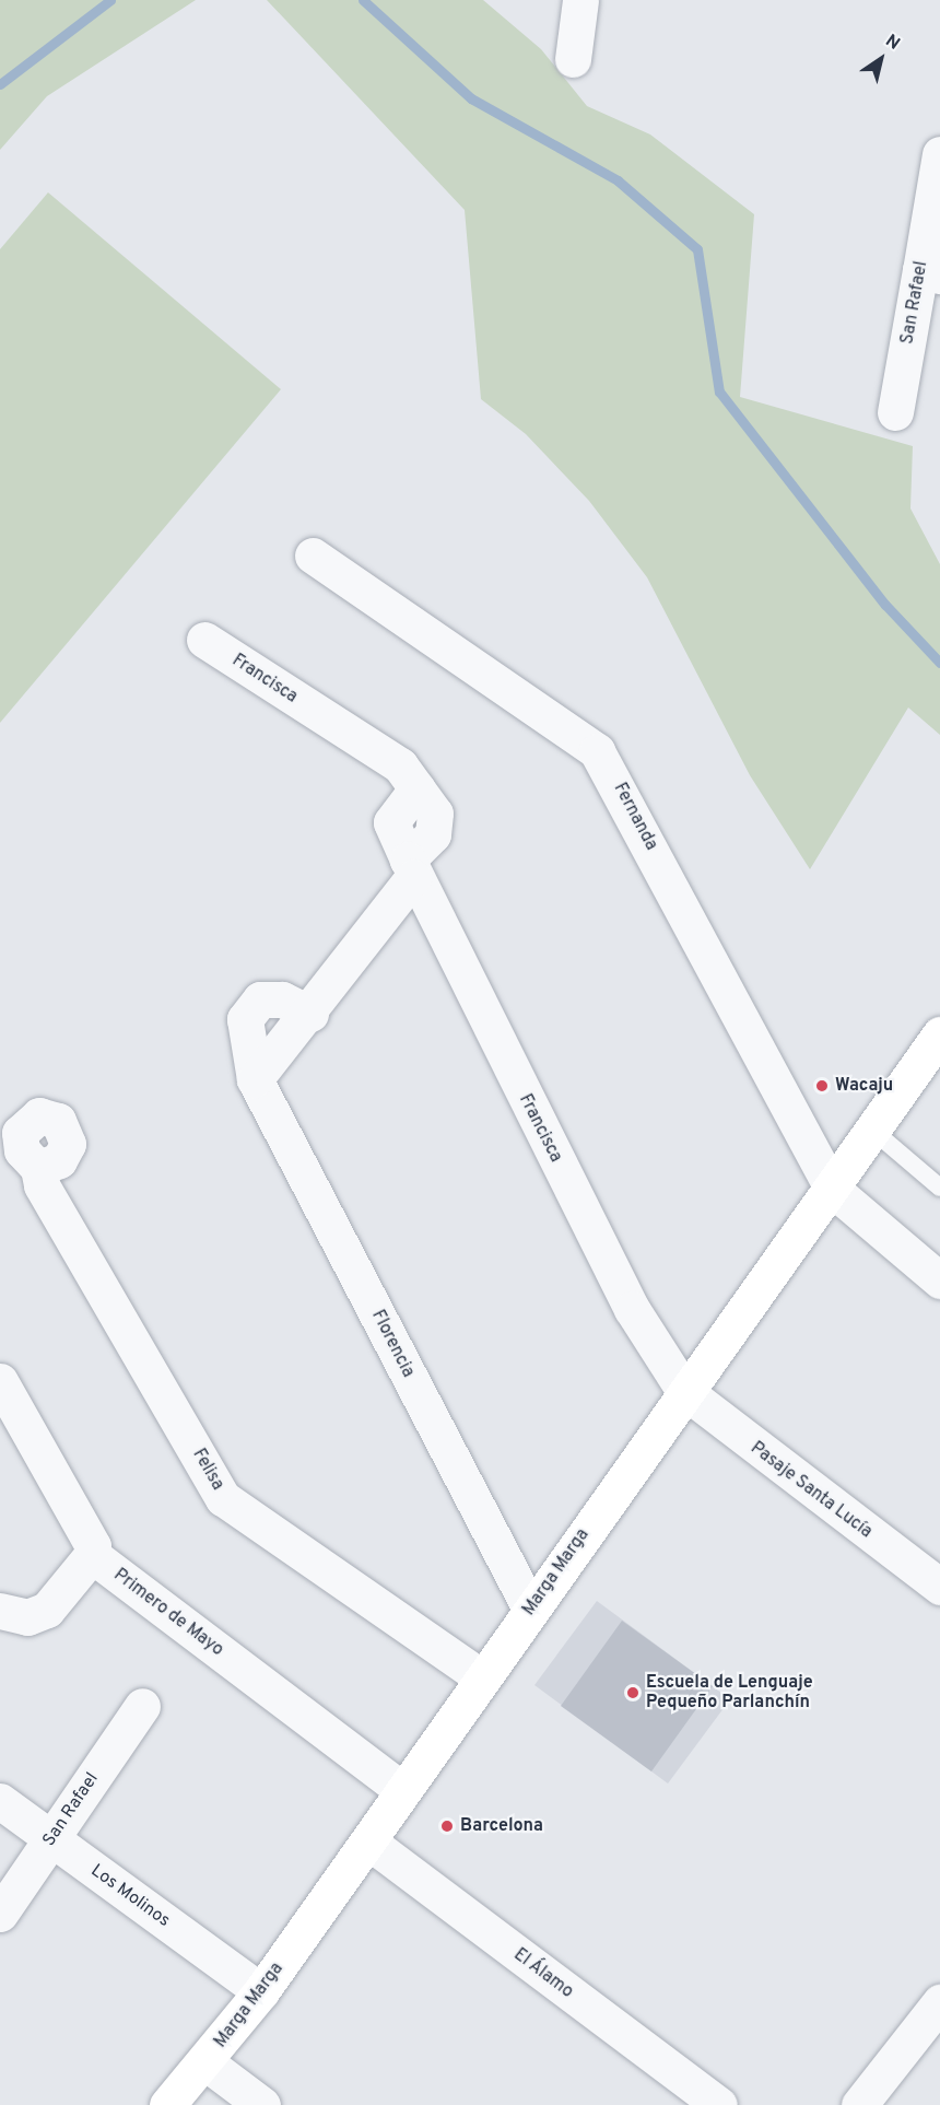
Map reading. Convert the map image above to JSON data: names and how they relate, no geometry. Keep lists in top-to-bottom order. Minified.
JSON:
{"streets":{"main road":["Marga Marga"],"street":["San Rafael","Francisca","Fernanda","Florencia","Felisa","Pasaje Santa Lucía","Primero de Mayo","Los Molinos","El Álamo"]},"crossings":[["San Rafael","Los Molinos"],["Francisca","Pasaje Santa Lucía"],["Francisca","Marga Marga"],["Fernanda","Marga Marga"],["Florencia","Marga Marga"],["Felisa","Marga Marga"],["Pasaje Santa Lucía","Marga Marga"],["Marga Marga","Primero de Mayo"],["Marga Marga","Los Molinos"],["Marga Marga","El Álamo"]],"places":["Wacaju","Escuela de Lenguaje Pequeño Parlanchín","Barcelona"],"north":"top right"}
